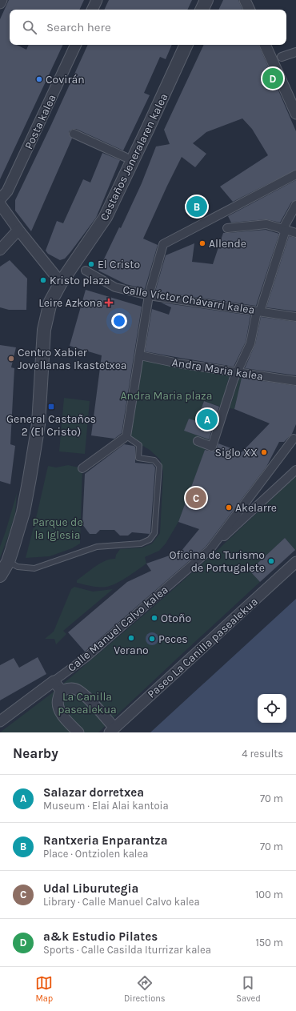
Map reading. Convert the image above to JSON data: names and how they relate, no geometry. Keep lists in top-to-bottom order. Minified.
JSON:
{"streets":{"street":["Posta kalea","Castaños Jeneralaren kalea","Calle Víctor Chávarri kalea","Andra Maria kalea","Calle Manuel Calvo kalea","Paseo La Canilla pasealekua"]},"parks":["Andra Maria plaza","Parque de la Iglesia","La Canilla pasealekua"],"places":{"other":["Covirán","Allende","El Cristo","Kristo plaza","Centro Xabier Jovellanas Ikastetxea","Siglo XX","Akelarre","Oficina de Turismo de Portugalete","Otoño","Verano","Peces"],"health":["Leire Azkona"],"transit":["General Castaños 2 (El Cristo)"]},"page":{"search":"Search here","pins":["D","B","A","C"],"heading":["Nearby","4 results"],"list":[{"mark":"A","name":"Salazar dorretxea","note":"Museum · Elai Alai kantoia","value":"70 m"},{"mark":"B","name":"Rantxeria Enparantza","note":"Place · Ontziolen kalea","value":"70 m"},{"mark":"C","name":"Udal Liburutegia","note":"Library · Calle Manuel Calvo kalea","value":"100 m"},{"mark":"D","name":"a&k Estudio Pilates","note":"Sports · Calle Casilda Iturrizar kalea","value":"150 m"}],"nav":["Map","Directions","Saved"]}}
